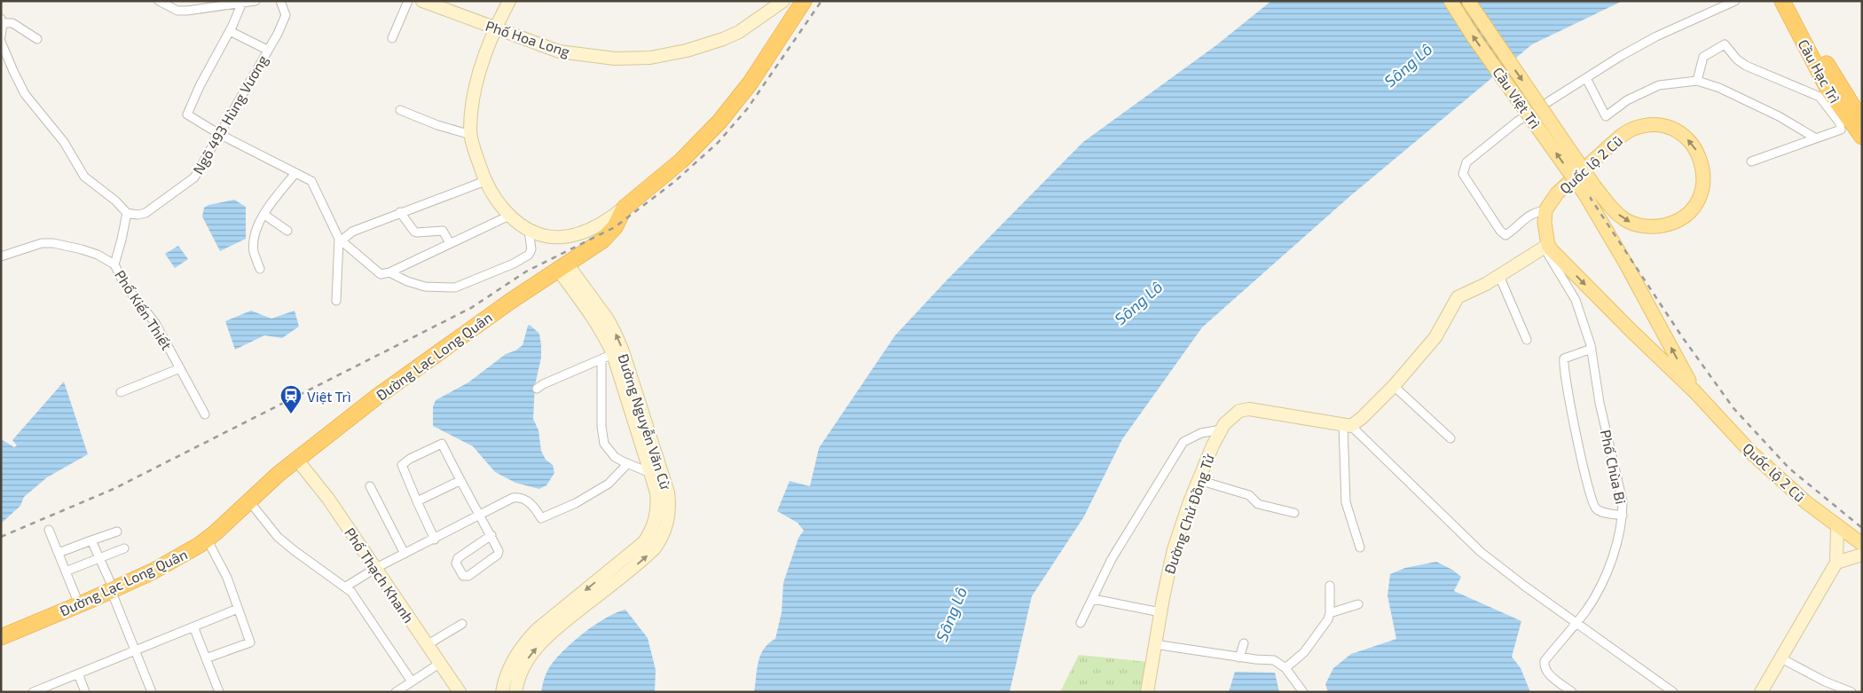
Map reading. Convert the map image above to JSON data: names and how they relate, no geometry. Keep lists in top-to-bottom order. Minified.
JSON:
{"streets":{"highway":["Cầu Hạc Trì","Đường Lạc Long Quân"],"main road":["Cầu Việt Trì","Quốc lộ 2 Cũ"],"street":["Phố Hoa Long","Ngõ 493 Hùng Vương","Phố Kiến Thiết","Đường Nguyễn Văn Cừ","Phố Chùa Bi","Đường Chử Đồng Tử","Phố Thạch Khanh"]},"crossings":[["Cầu Việt Trì","Quốc lộ 2 Cũ"],["Quốc lộ 2 Cũ","Phố Chùa Bi"],["Đường Lạc Long Quân","Đường Nguyễn Văn Cừ"],["Đường Lạc Long Quân","Phố Thạch Khanh"]],"water":["Sông Lô"],"places":{"station":["Việt Trì"]}}
